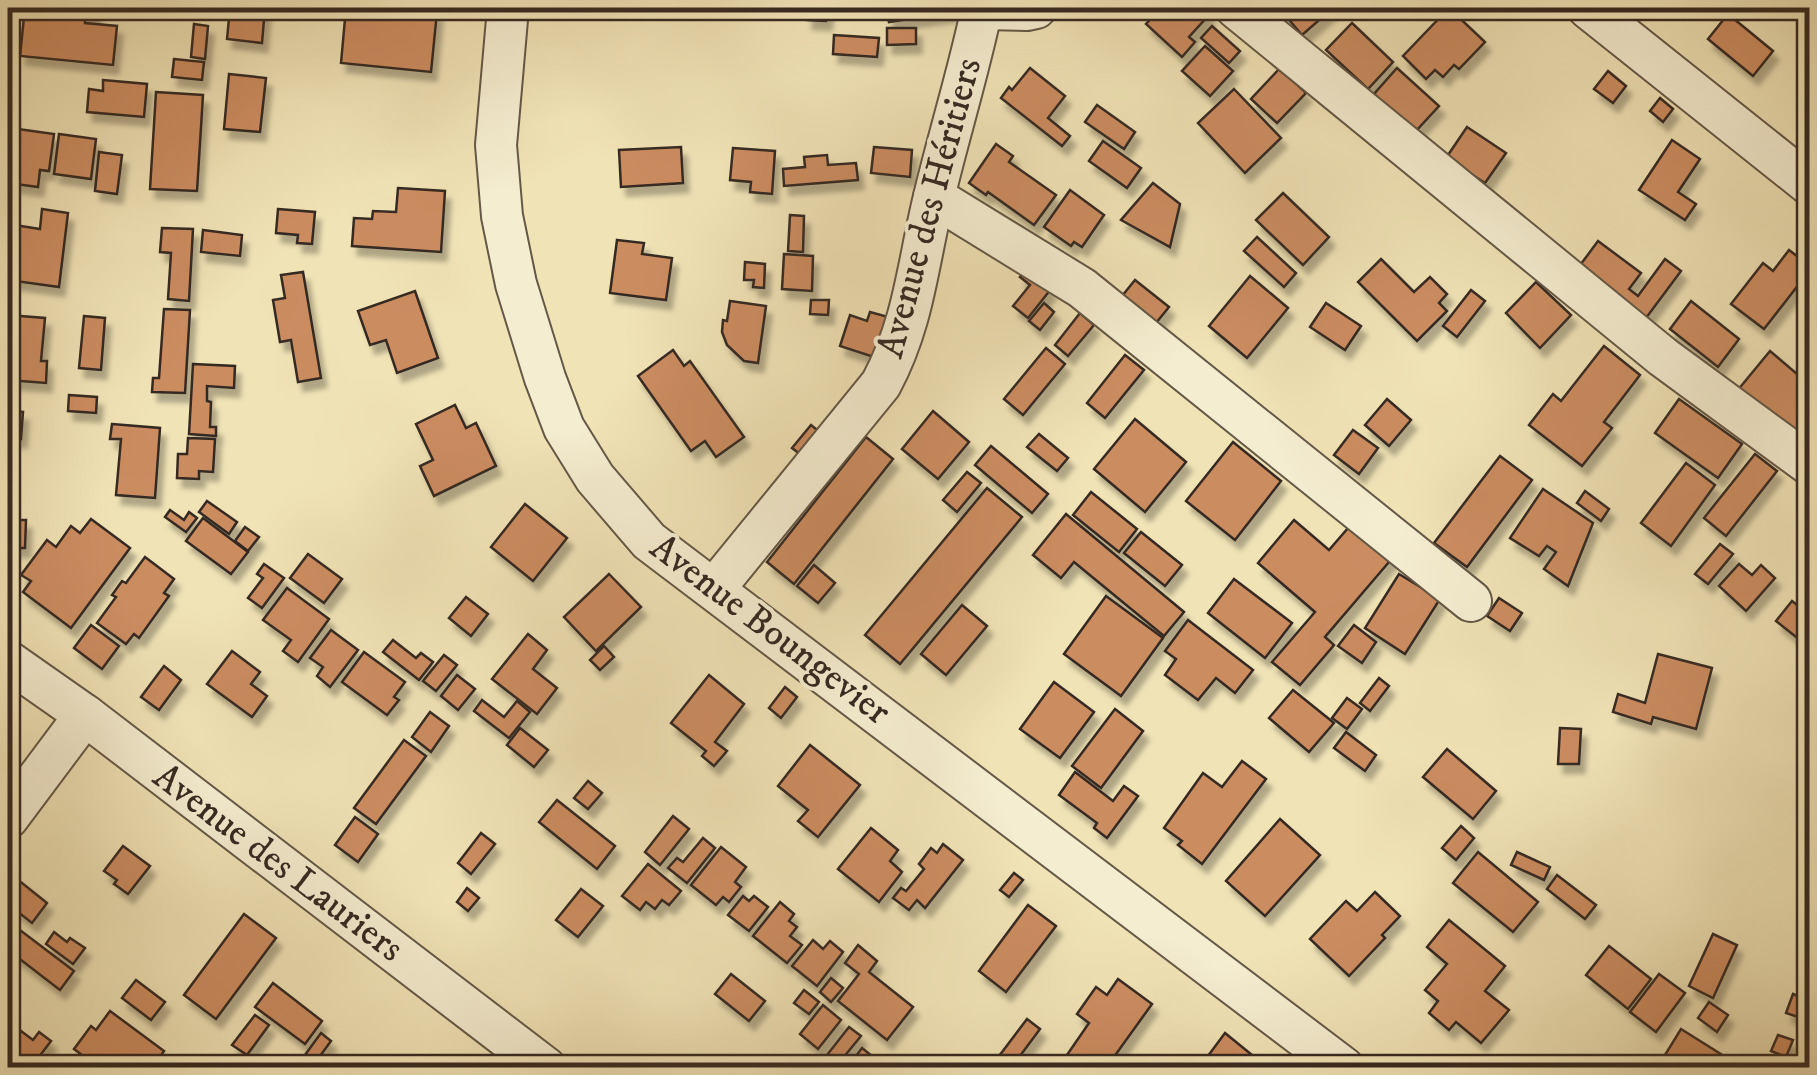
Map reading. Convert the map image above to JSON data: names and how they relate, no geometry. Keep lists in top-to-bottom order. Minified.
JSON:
{"streets":{"street":["Avenue des Héritiers","Avenue Boungevier","Avenue des Lauriers"]},"crossings":[["Avenue des Héritiers","Avenue Boungevier"]]}
